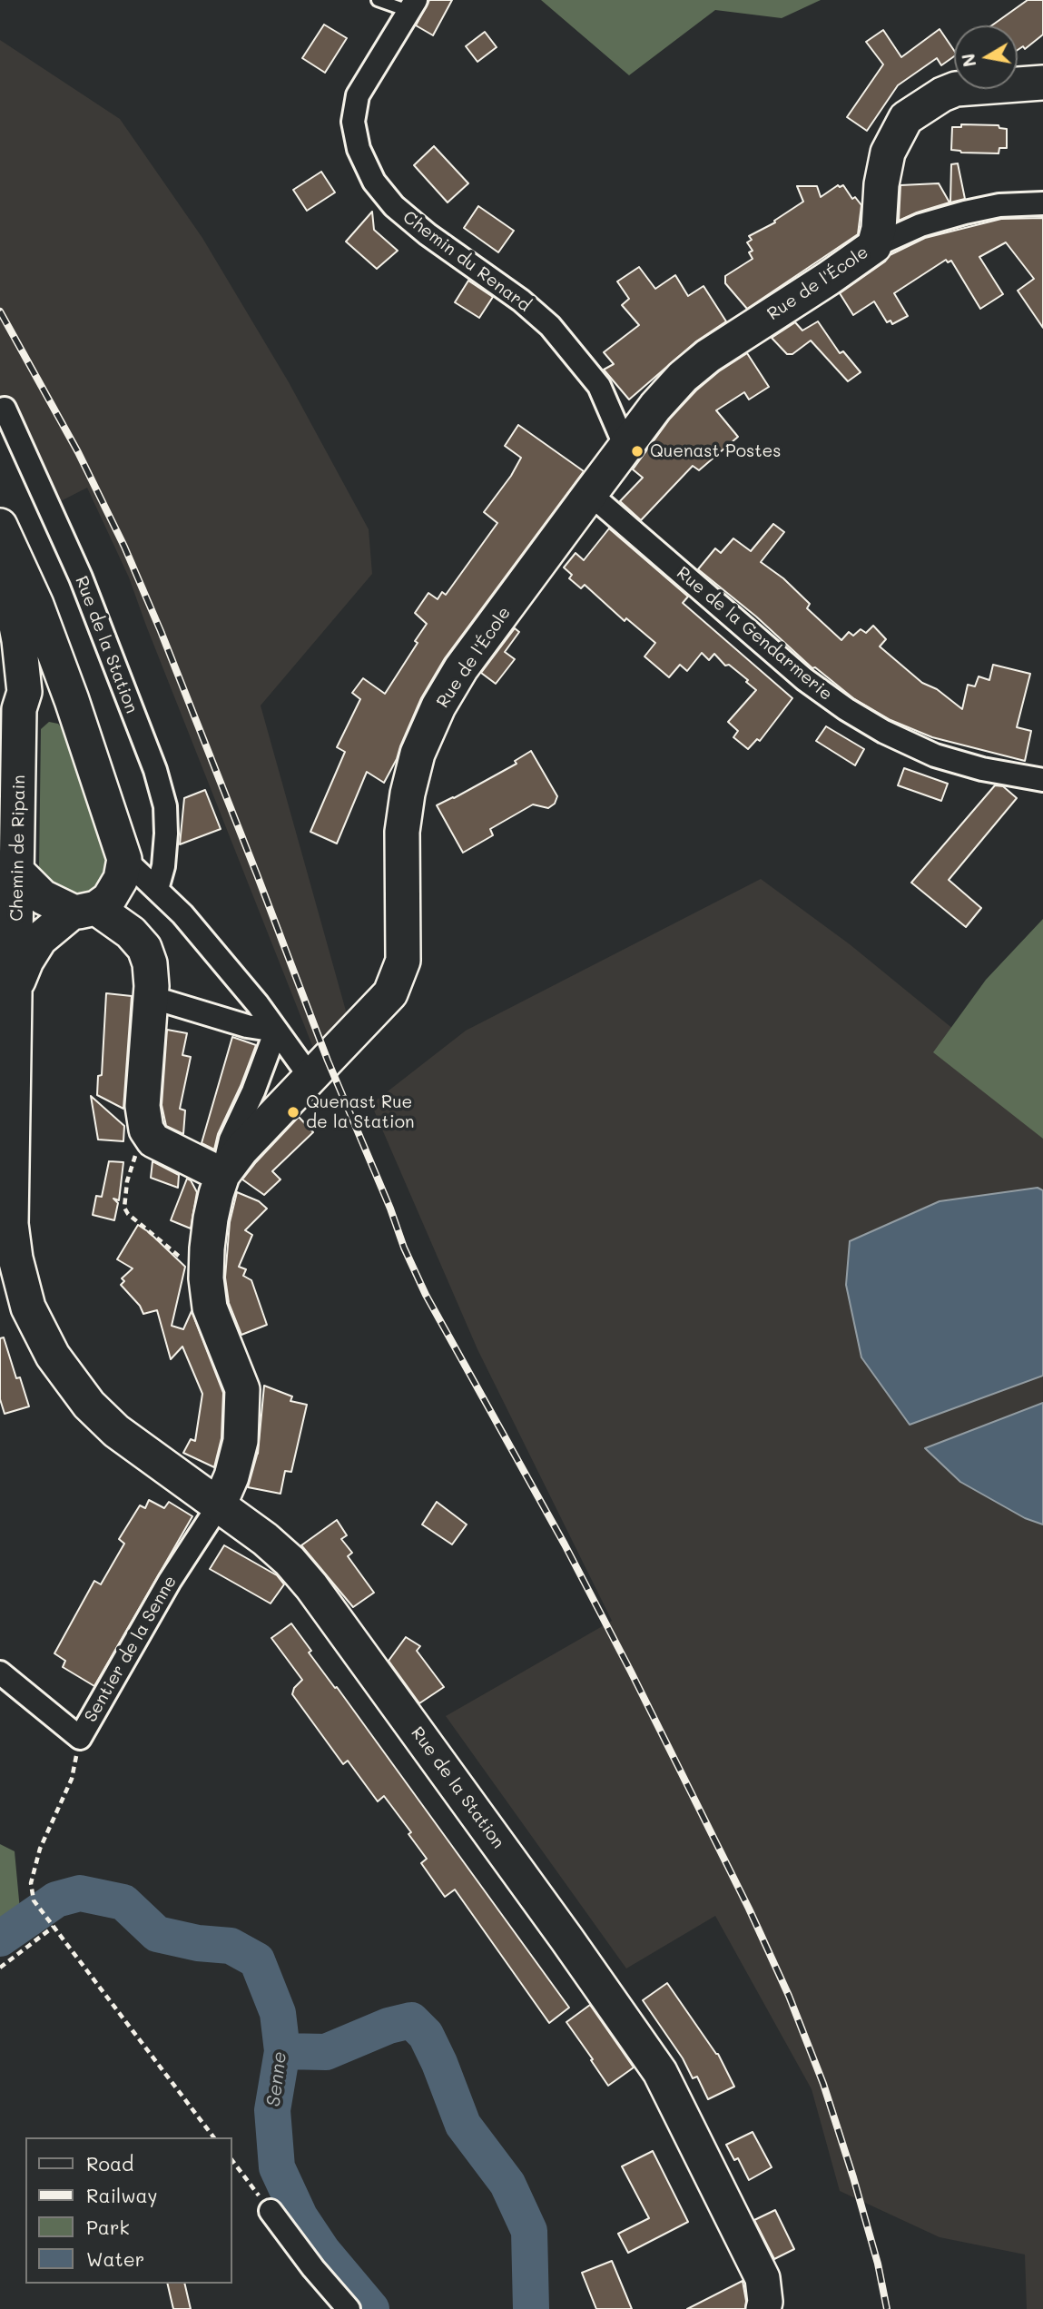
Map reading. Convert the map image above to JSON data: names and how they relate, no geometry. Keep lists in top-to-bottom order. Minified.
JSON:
{"streets":{"street":["Chemin du Renard","Rue de l'École","Rue de la Gendarmerie","Rue de la Station","Chemin de Ripain","Sentier de la Senne"]},"crossings":[["Chemin du Renard","Rue de l'École"],["Rue de l'École","Rue de la Gendarmerie"],["Rue de la Station","Chemin de Ripain"],["Rue de la Station","Sentier de la Senne"],["Chemin de Ripain","Sentier de la Senne"]],"water":["Senne"],"places":["Quenast Postes","Quenast Rue de la Station"],"legend":["Road","Railway","Park","Water"],"north":"left"}
